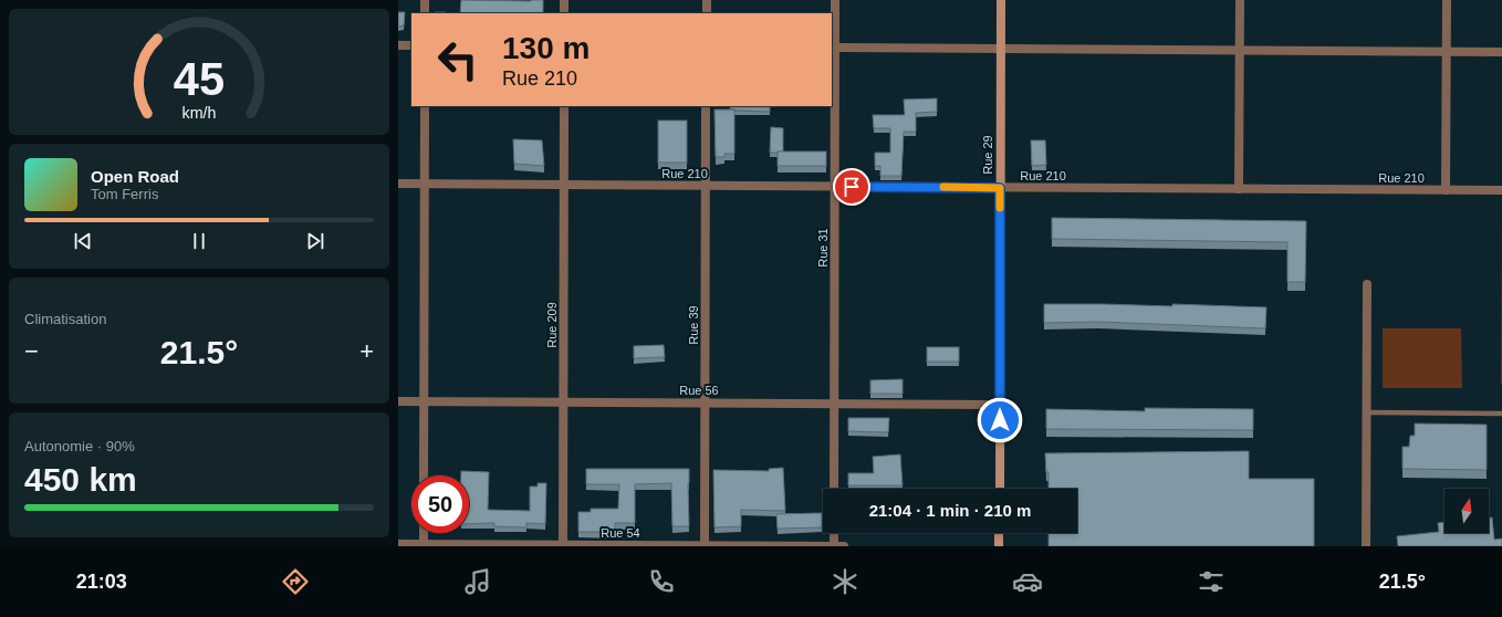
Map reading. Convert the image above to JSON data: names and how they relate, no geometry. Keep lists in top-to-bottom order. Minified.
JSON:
{"streets":{"main road":["Rue 29"],"street":["Rue 210","Rue 31","Rue 209","Rue 39","Rue 56","Rue 54"]},"crossings":[["Rue 29","Rue 210"],["Rue 29","Rue 56"],["Rue 210","Rue 31"],["Rue 210","Rue 209"],["Rue 210","Rue 39"],["Rue 31","Rue 56"],["Rue 209","Rue 56"],["Rue 209","Rue 54"],["Rue 39","Rue 56"],["Rue 39","Rue 54"]],"north":"top","page":{"turn":["130 m","Rue 210"],"song":["Open Road","Tom Ferris"],"tile":["Climatisation",["Autonomie · 90%","450 km"]],"heat":["−","21.5°","+"],"limit":"50","trip":"21:04 · 1 min · 210 m","tabs":["21:03","21.5°"],"gauge":["45","km/h"]}}
